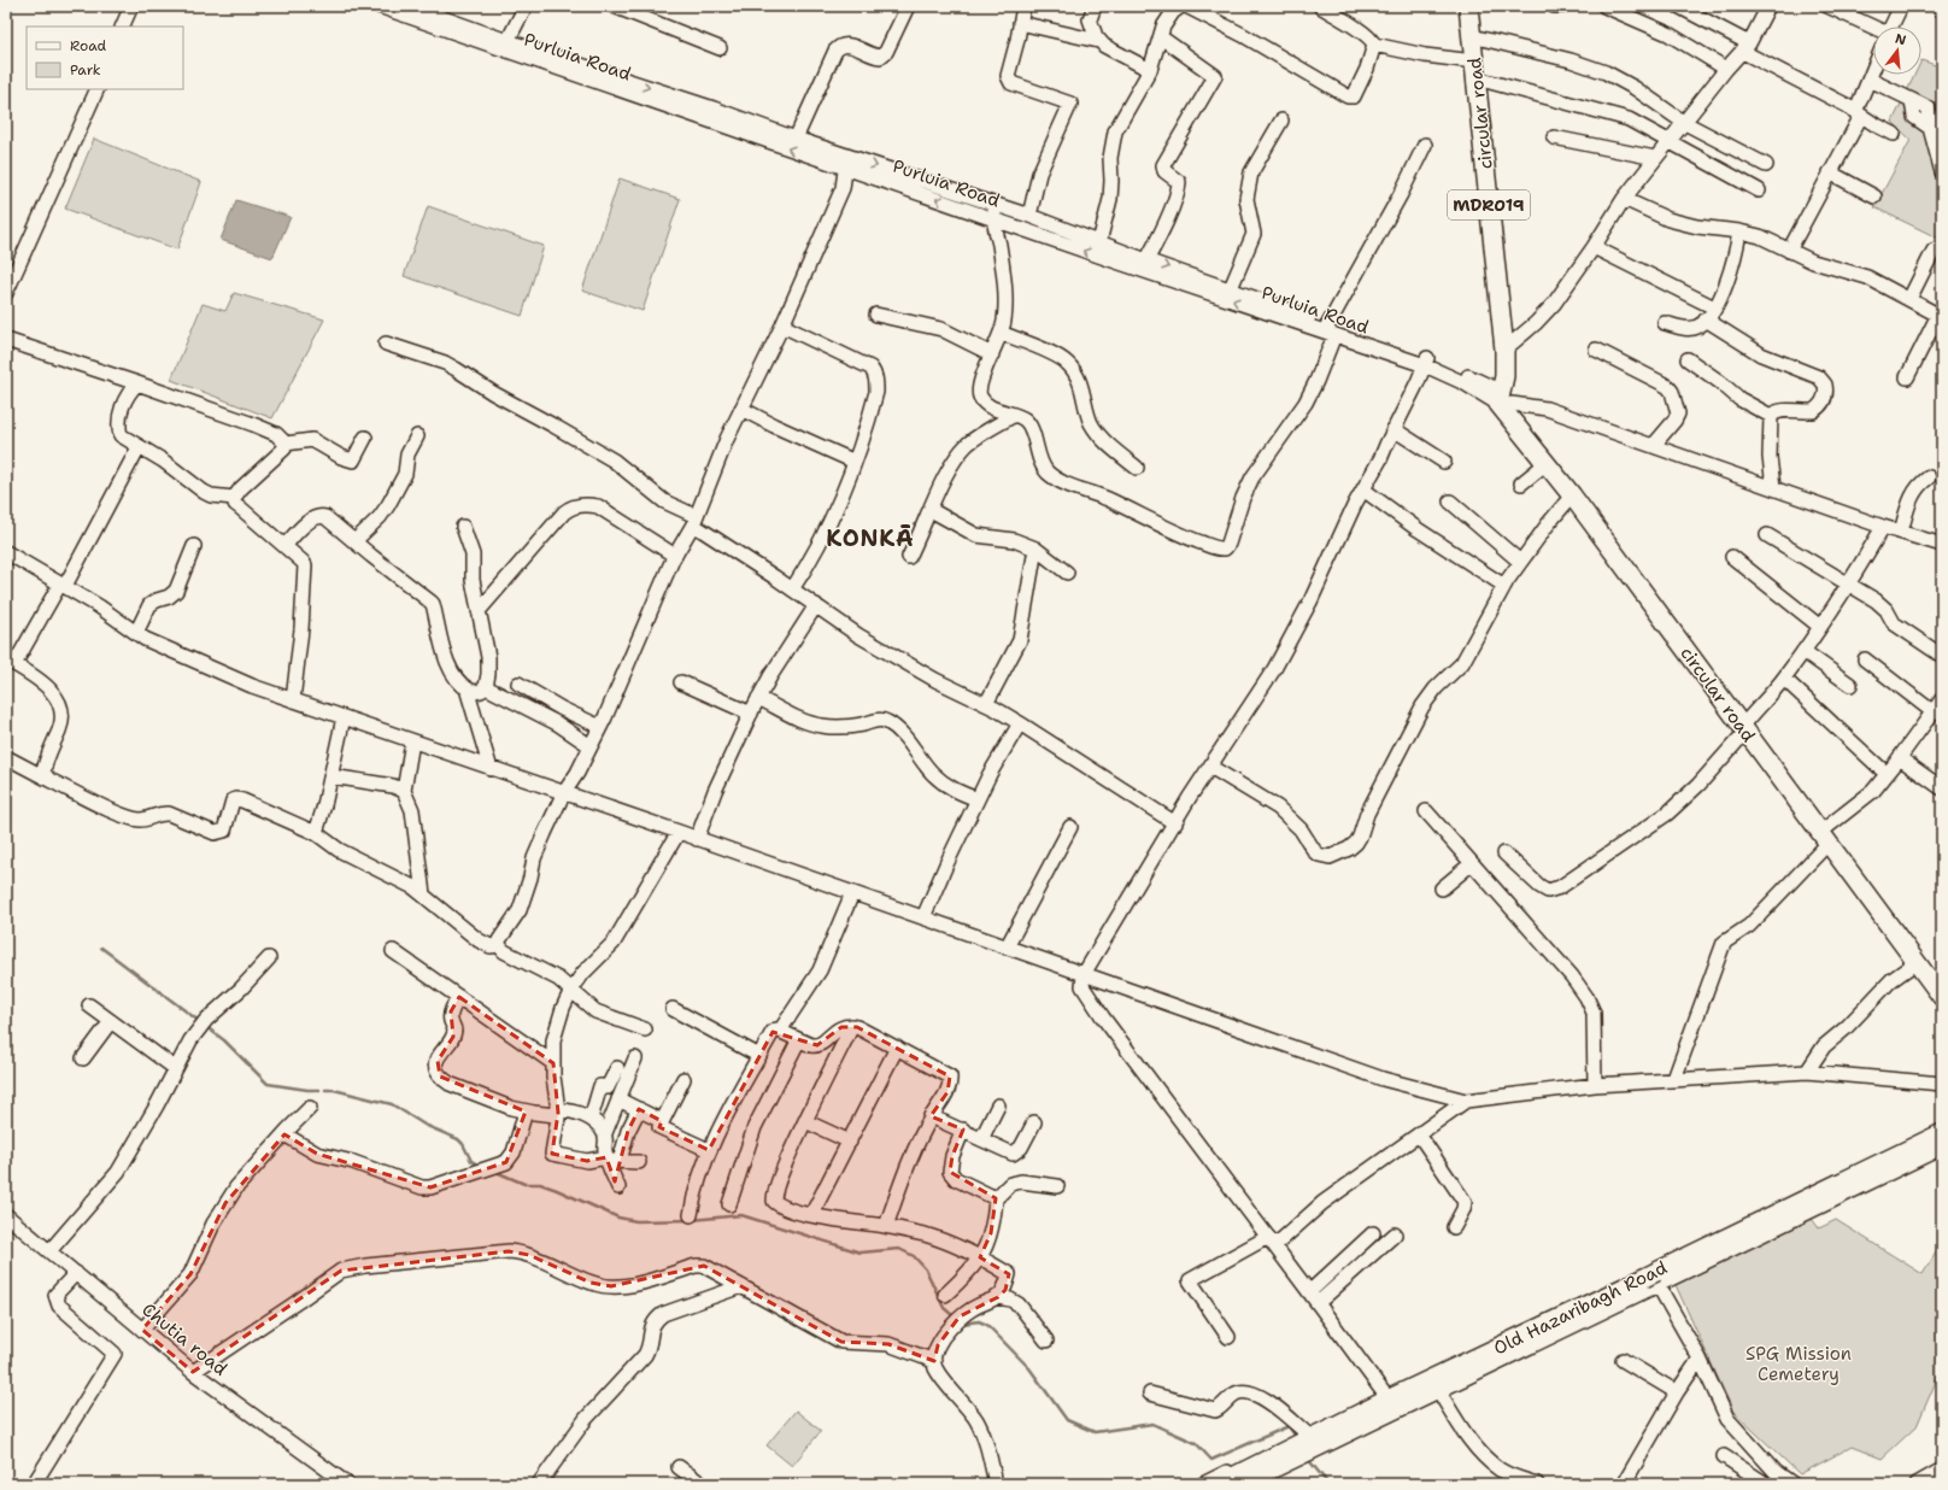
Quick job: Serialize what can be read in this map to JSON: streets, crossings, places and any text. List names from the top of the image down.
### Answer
{
  "streets": {
    "main road": ["circular road", "MDR019", "Old Hazaribagh Road"],
    "street": ["Purluia Road", "Chutia road"]
  },
  "crossings": [
    ["Purluia Road", "circular road"]
  ],
  "districts": ["KONKĀ"],
  "parks": ["SPG Mission Cemetery"],
  "legend": ["Road", "Park"],
  "north": "top"
}
